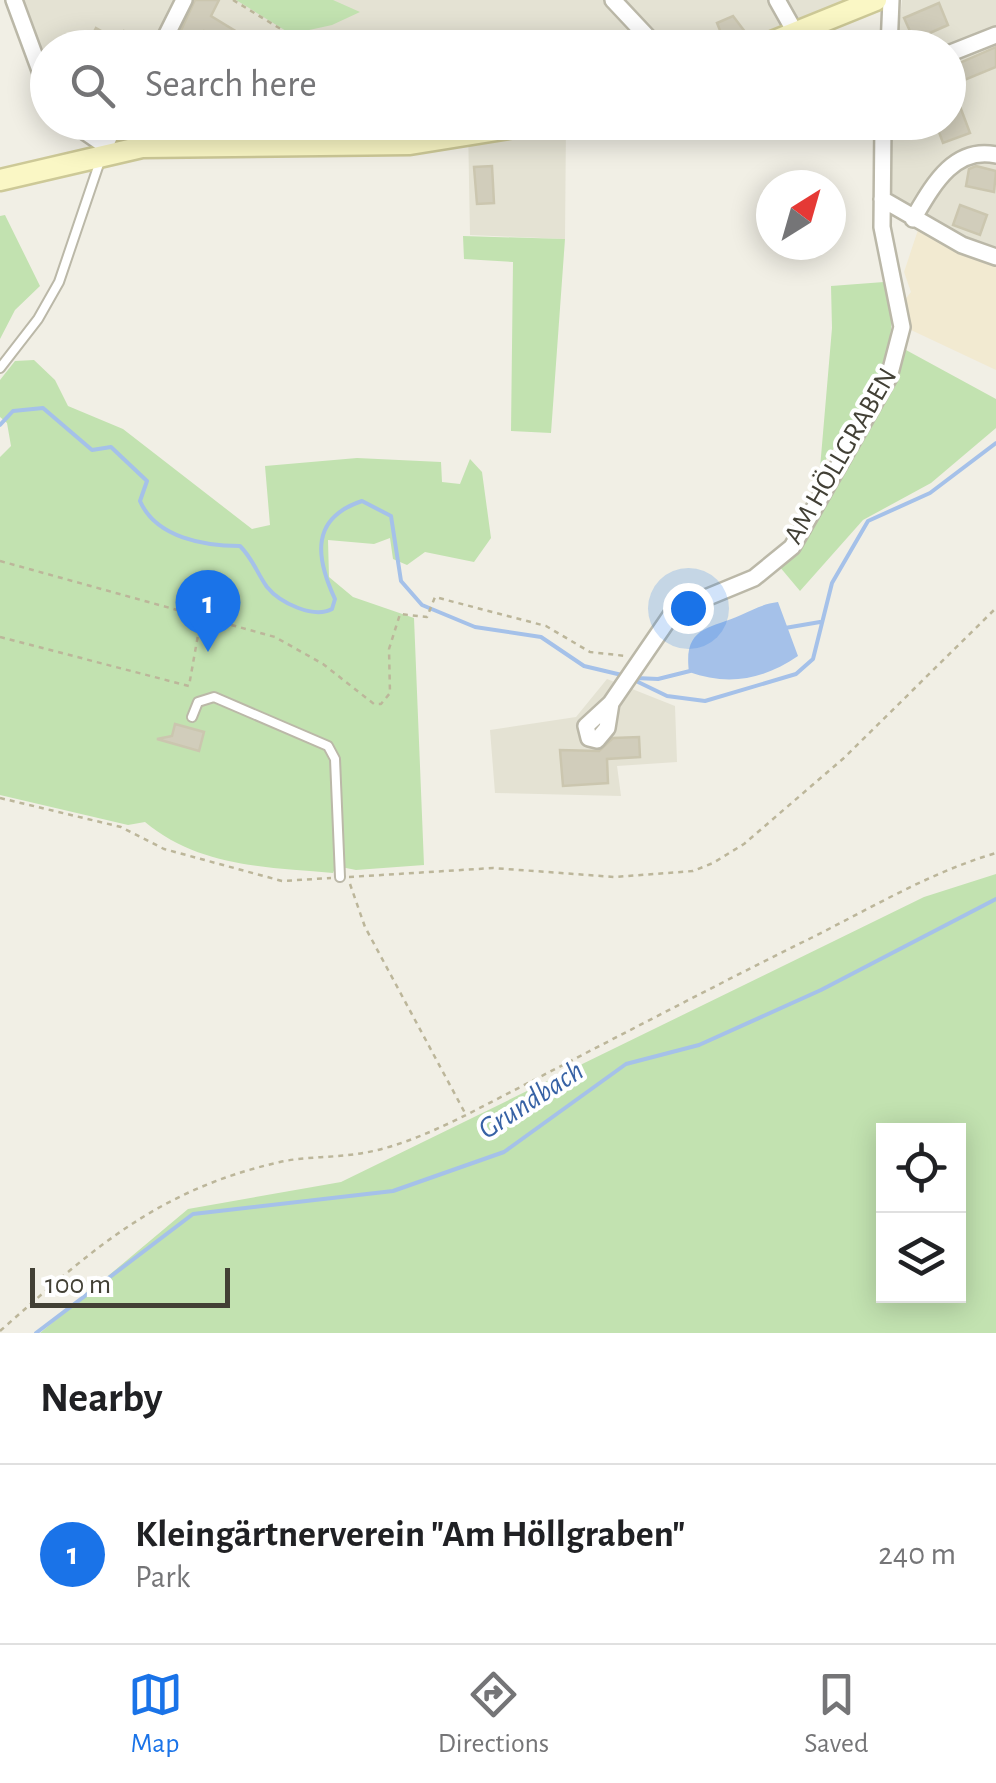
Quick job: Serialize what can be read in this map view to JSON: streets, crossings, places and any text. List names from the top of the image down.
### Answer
{
  "streets": {
    "street": ["AM HÖLLGRABEN"]
  },
  "water": ["Grundbach"],
  "scale_bar": "100 m",
  "north": "top right",
  "page": {
    "search": "Search here",
    "pins": "1",
    "scale": "100 m",
    "heading": "Nearby",
    "list": [
      {
        "mark": "1",
        "name": "Kleingärtnerverein \"Am Höllgraben\"",
        "note": "Park",
        "value": "240 m"
      }
    ],
    "nav": ["Map", "Directions", "Saved"]
  }
}
